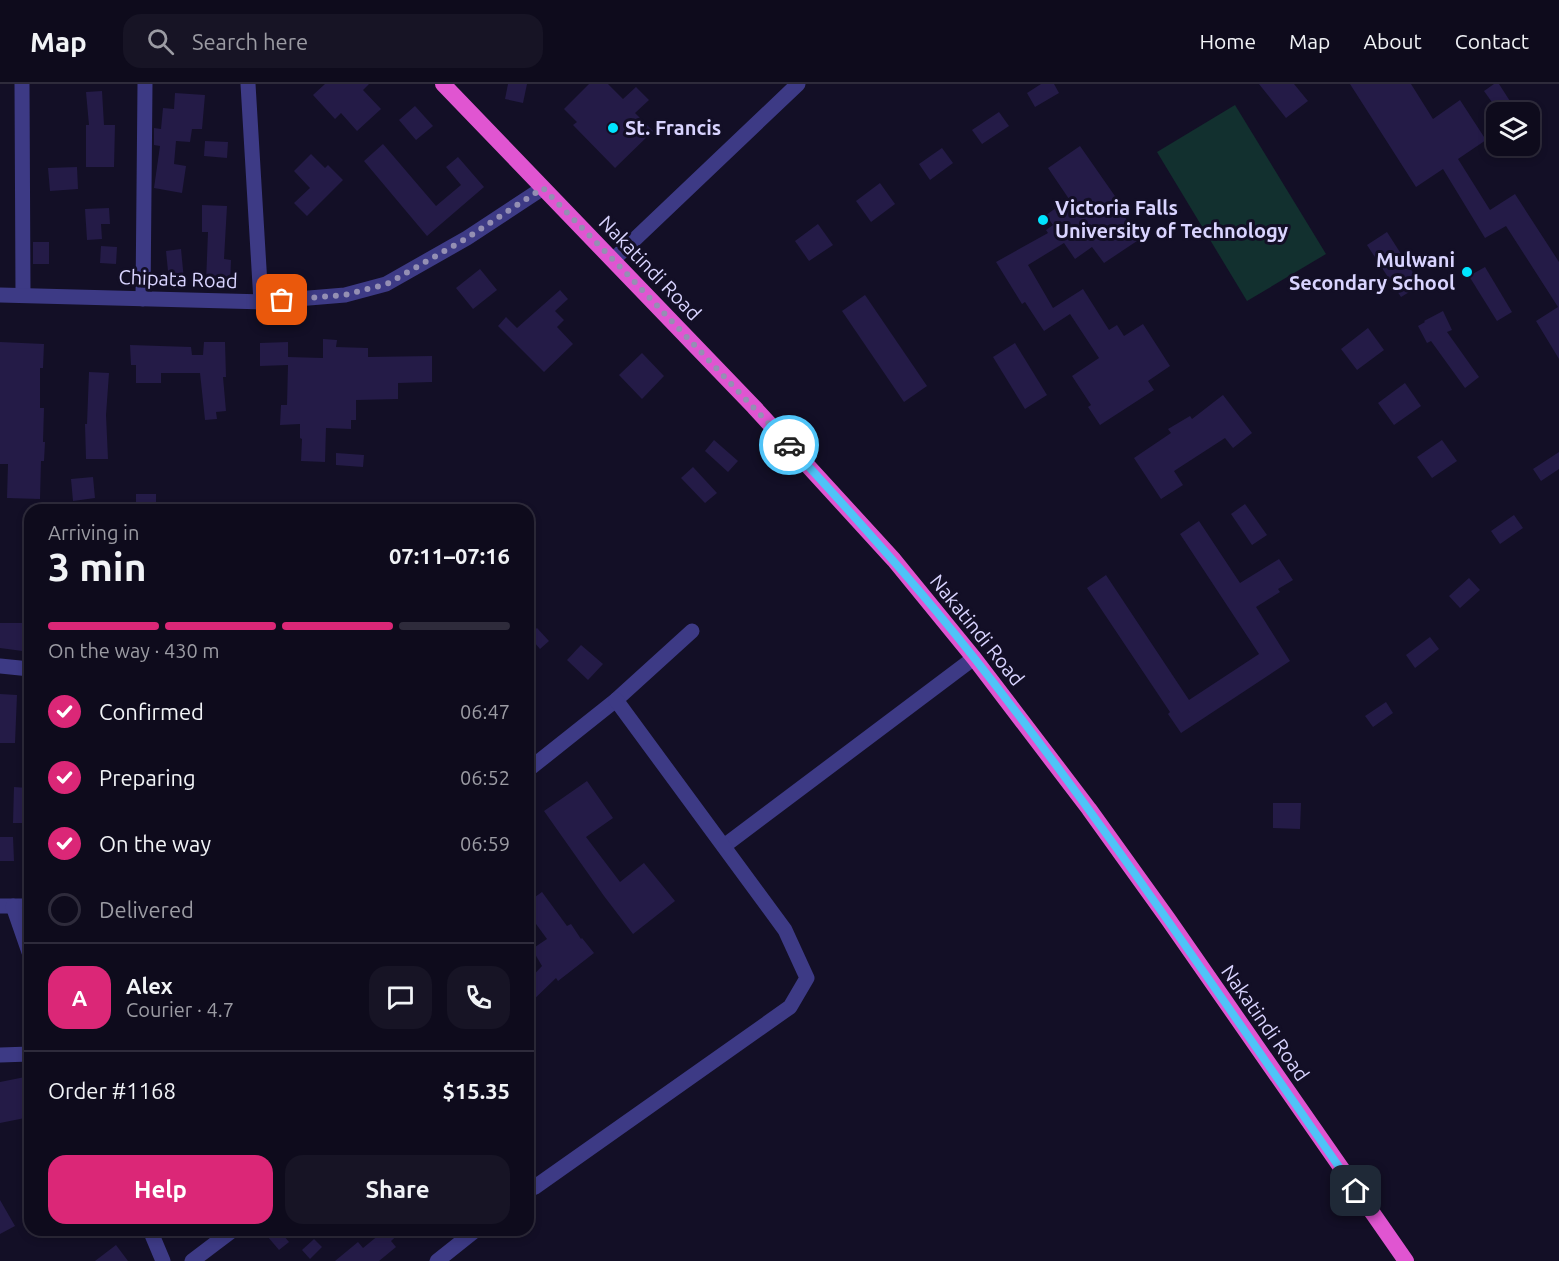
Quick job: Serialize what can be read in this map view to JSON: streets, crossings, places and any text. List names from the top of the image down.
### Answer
{
  "streets": {
    "highway": ["Nakatindi Road"],
    "street": ["Chipata Road"]
  },
  "crossings": [
    ["Nakatindi Road", "Chipata Road"]
  ],
  "places": ["St. Francis", "Victoria Falls University of Technology", "Mulwani Secondary School"],
  "page": {
    "header": "Map",
    "search": "Search here",
    "nav": [
      "Home",
      "Map",
      "About",
      "Contact"
    ],
    "heading": ["3 min", "Arriving in", "07:11–07:16"],
    "panel": [
      "Alex",
      "Courier · 4.7",
      "Order #1168",
      "$15.35"
    ],
    "bar": "On the way · 430 m",
    "list": [
      ["Confirmed", "06:47"],
      ["Preparing", "06:52"],
      ["On the way", "06:59"],
      "Delivered"
    ],
    "round": "A",
    "buttons": ["Help", "Share"]
  }
}
